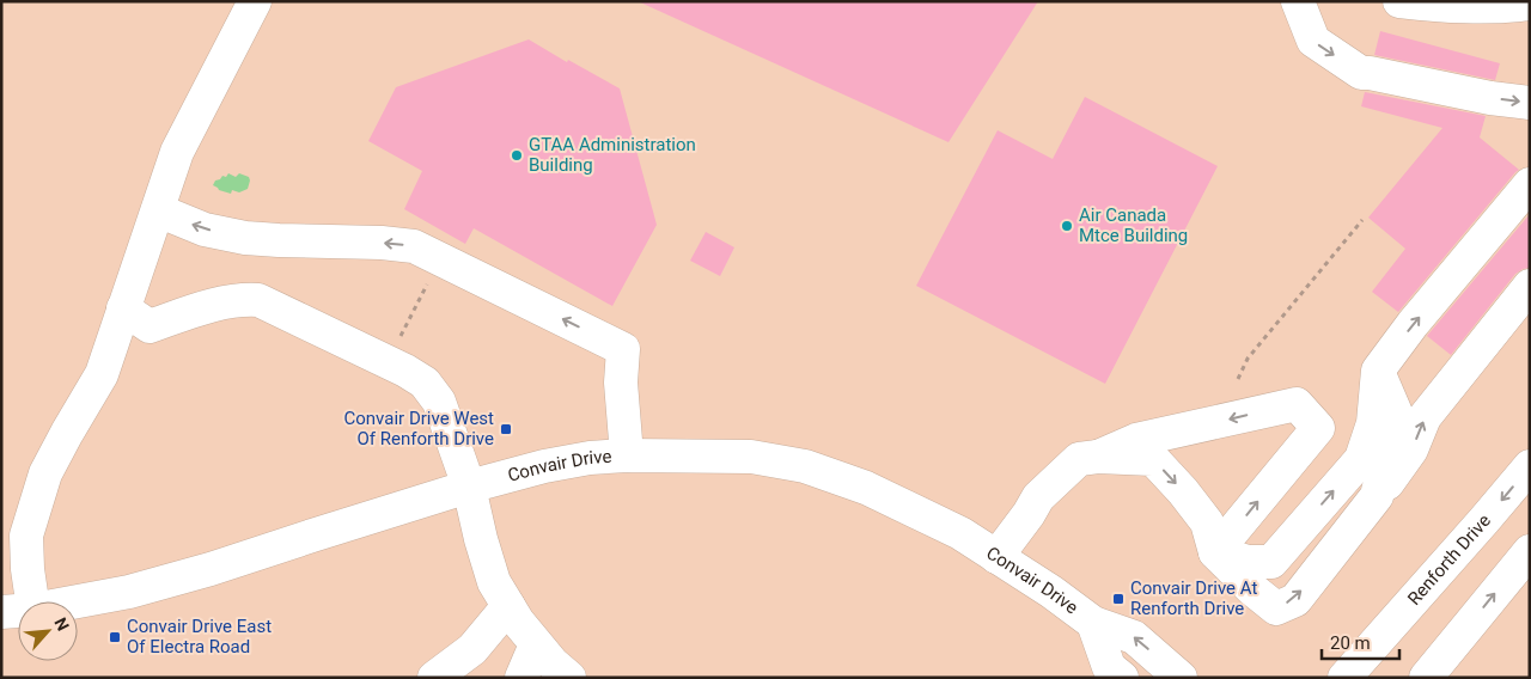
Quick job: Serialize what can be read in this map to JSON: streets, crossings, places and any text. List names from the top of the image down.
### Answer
{
  "streets": {
    "street": ["Convair Drive", "Renforth Drive"]
  },
  "places": {
    "other": ["GTAA Administration Building", "Air Canada Mtce Building"],
    "transit": ["Convair Drive West Of Renforth Drive", "Convair Drive At Renforth Drive", "Convair Drive East Of Electra Road"]
  },
  "scale_bar": "20 m",
  "north": "top right"
}
